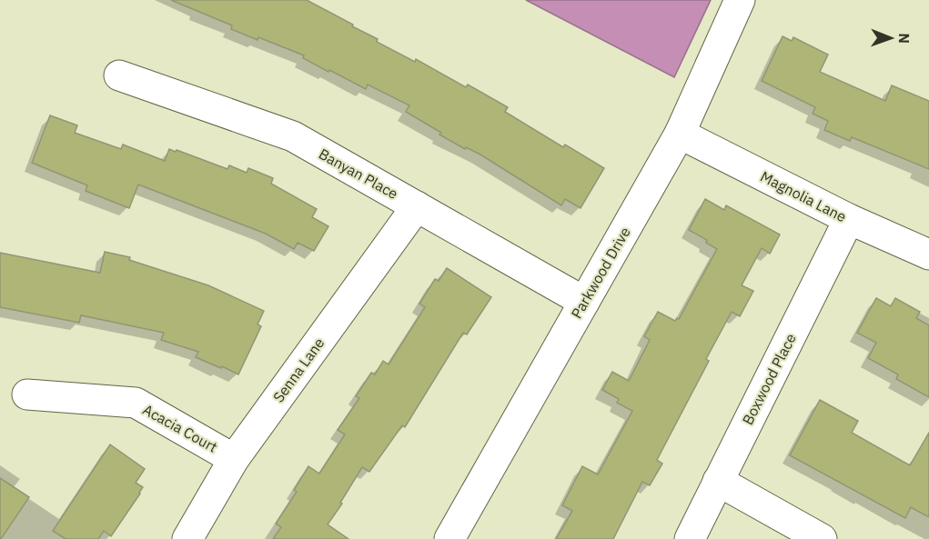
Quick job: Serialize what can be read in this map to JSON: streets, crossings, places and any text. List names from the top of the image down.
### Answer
{
  "streets": {
    "street": [
      "Banyan Place",
      "Magnolia Lane",
      "Parkwood Drive",
      "Senna Lane",
      "Boxwood Place",
      "Acacia Court"
    ]
  },
  "crossings": [
    ["Banyan Place", "Parkwood Drive"],
    ["Banyan Place", "Senna Lane"],
    ["Magnolia Lane", "Parkwood Drive"],
    ["Magnolia Lane", "Boxwood Place"],
    ["Senna Lane", "Acacia Court"]
  ],
  "north": "right"
}
